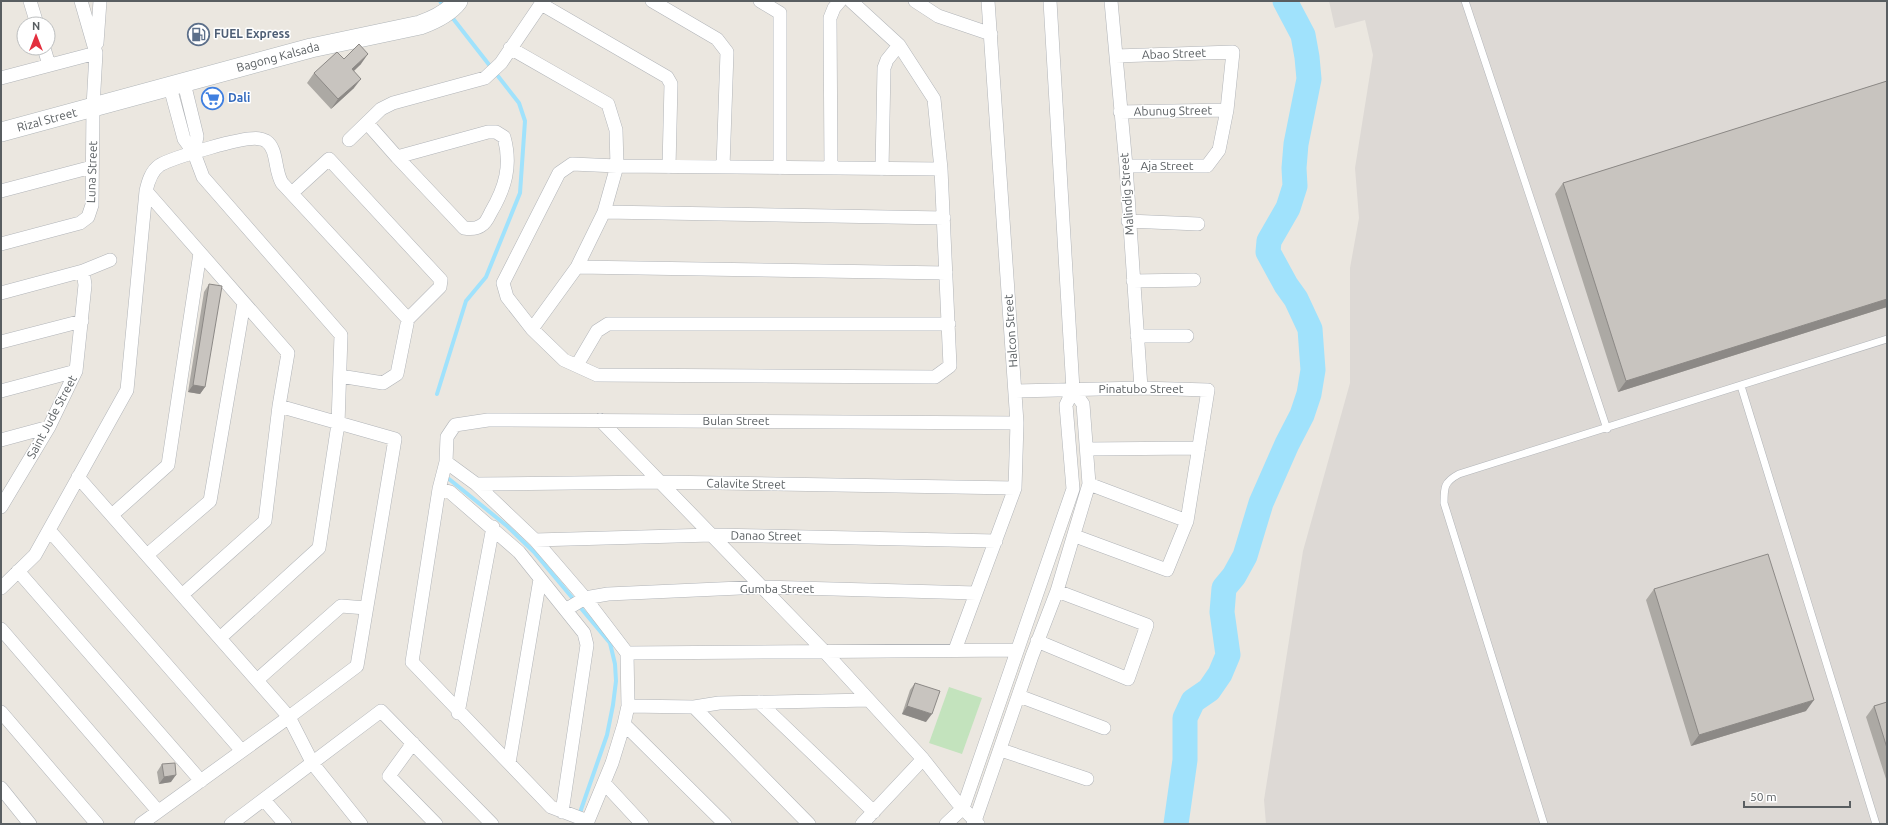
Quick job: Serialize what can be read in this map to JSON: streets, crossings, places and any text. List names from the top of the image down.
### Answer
{
  "streets": {
    "street": [
      "Abao Street",
      "Bagong Kalsada",
      "Abunug Street",
      "Rizal Street",
      "Aja Street",
      "Luna Street",
      "Malindig Street",
      "Halcon Street",
      "Pinatubo Street",
      "Saint Jude Street",
      "Bulan Street",
      "Calavite Street",
      "Danao Street",
      "Gumba Street"
    ]
  },
  "crossings": [
    ["Abao Street", "Abunug Street"],
    ["Abao Street", "Aja Street"],
    ["Abao Street", "Malindig Street"],
    ["Bagong Kalsada", "Rizal Street"],
    ["Bagong Kalsada", "Luna Street"],
    ["Abunug Street", "Aja Street"],
    ["Abunug Street", "Malindig Street"],
    ["Rizal Street", "Luna Street"],
    ["Aja Street", "Malindig Street"],
    ["Malindig Street", "Pinatubo Street"],
    ["Halcon Street", "Pinatubo Street"],
    ["Halcon Street", "Bulan Street"],
    ["Halcon Street", "Calavite Street"],
    ["Halcon Street", "Danao Street"],
    ["Halcon Street", "Gumba Street"]
  ],
  "places": {
    "fuel station": ["FUEL Express"],
    "supermarket": ["Dali"]
  },
  "scale_bar": "50 m",
  "north": "top"
}
